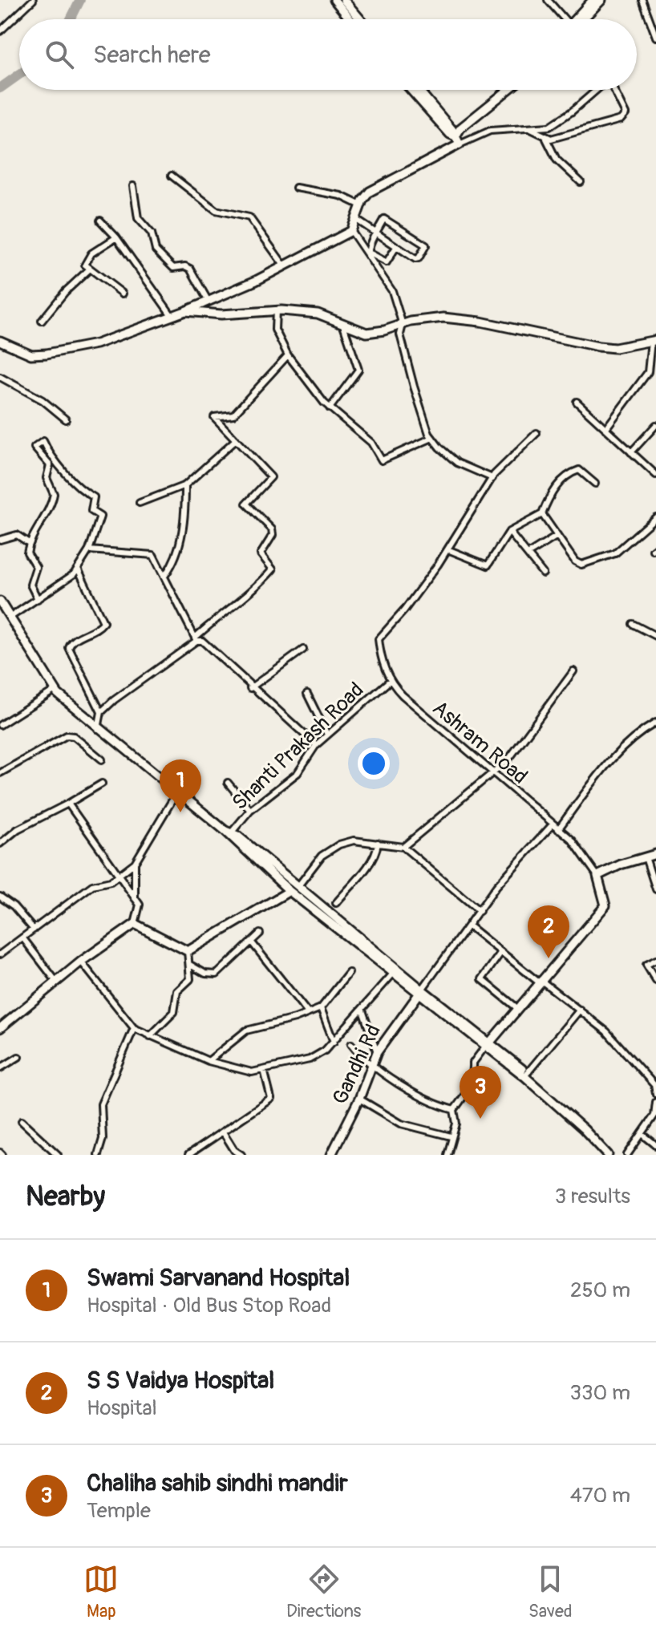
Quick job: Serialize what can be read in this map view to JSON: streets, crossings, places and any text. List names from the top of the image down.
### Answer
{
  "streets": {
    "street": ["Ashram Road", "Shanti Prakash Road", "Gandhi Rd"]
  },
  "crossings": [
    ["Ashram Road", "Shanti Prakash Road"]
  ],
  "page": {
    "search": "Search here",
    "pins": ["1", "2", "3"],
    "heading": ["Nearby", "3 results"],
    "list": [
      {
        "mark": "1",
        "name": "Swami Sarvanand Hospital",
        "note": "Hospital · Old Bus Stop Road",
        "value": "250 m"
      },
      {
        "mark": "2",
        "name": "S S Vaidya Hospital",
        "note": "Hospital",
        "value": "330 m"
      },
      {
        "mark": "3",
        "name": "Chaliha sahib sindhi mandir",
        "note": "Temple",
        "value": "470 m"
      }
    ],
    "nav": ["Map", "Directions", "Saved"]
  }
}
